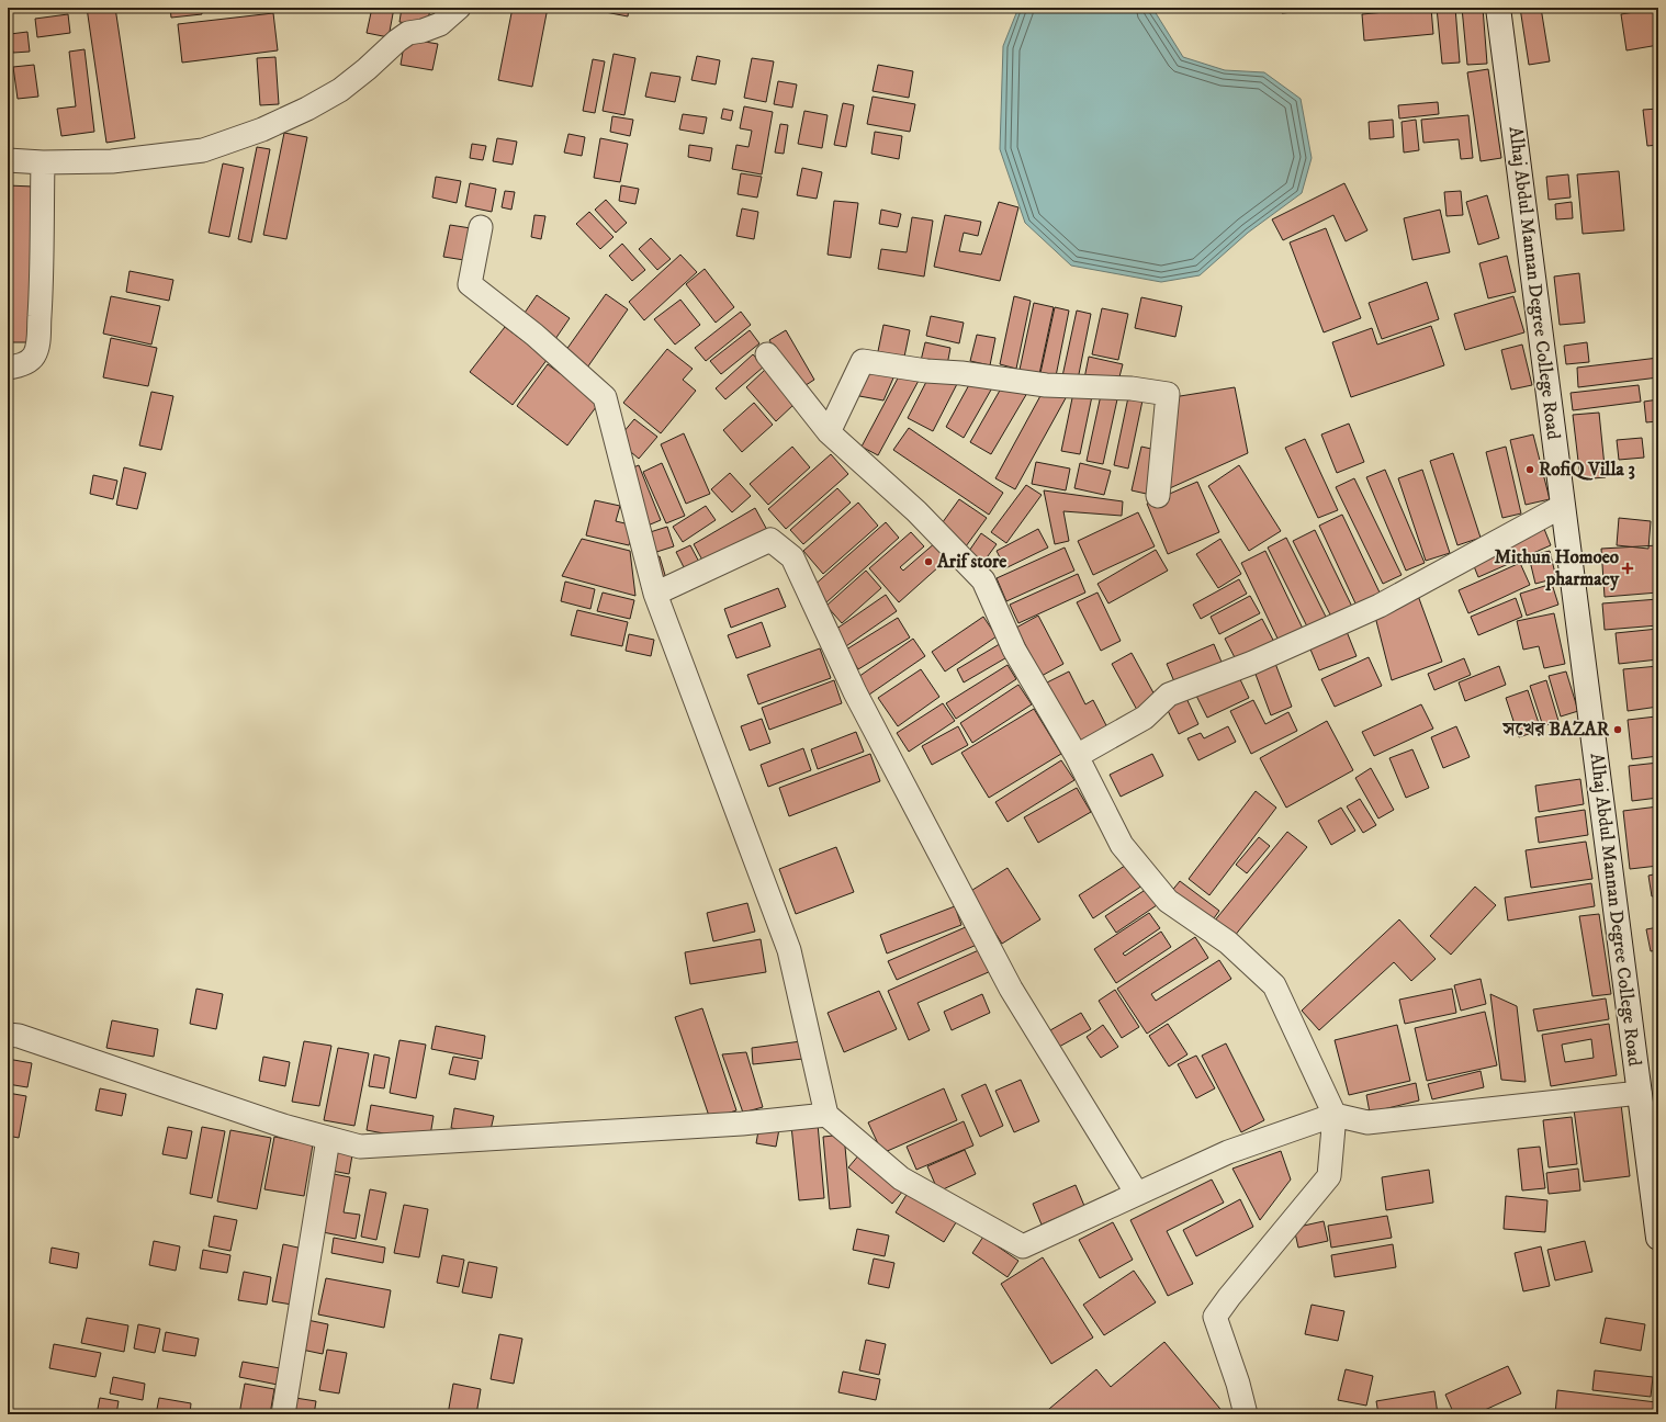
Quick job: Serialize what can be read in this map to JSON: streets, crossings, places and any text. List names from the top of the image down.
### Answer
{
  "streets": {
    "street": ["Alhaj Abdul Mannan Degree College Road"]
  },
  "places": {
    "other": ["RofiQ Villa 3", "Arif store", "সখের BAZAR"],
    "health": ["Mithun Homoeo pharmacy"]
  }
}
